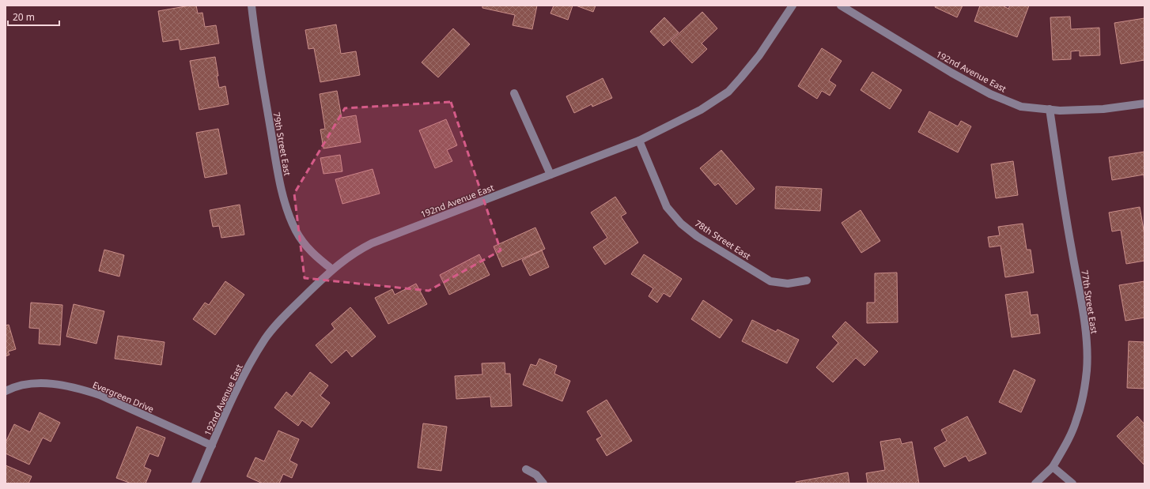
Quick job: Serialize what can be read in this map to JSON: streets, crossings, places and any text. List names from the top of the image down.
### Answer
{
  "streets": {
    "street": [
      "192nd Avenue East",
      "79th Street East",
      "78th Street East",
      "77th Street East",
      "Evergreen Drive"
    ]
  },
  "crossings": [
    ["192nd Avenue East", "79th Street East"],
    ["192nd Avenue East", "78th Street East"],
    ["192nd Avenue East", "77th Street East"],
    ["192nd Avenue East", "Evergreen Drive"]
  ],
  "scale_bar": "20 m"
}
